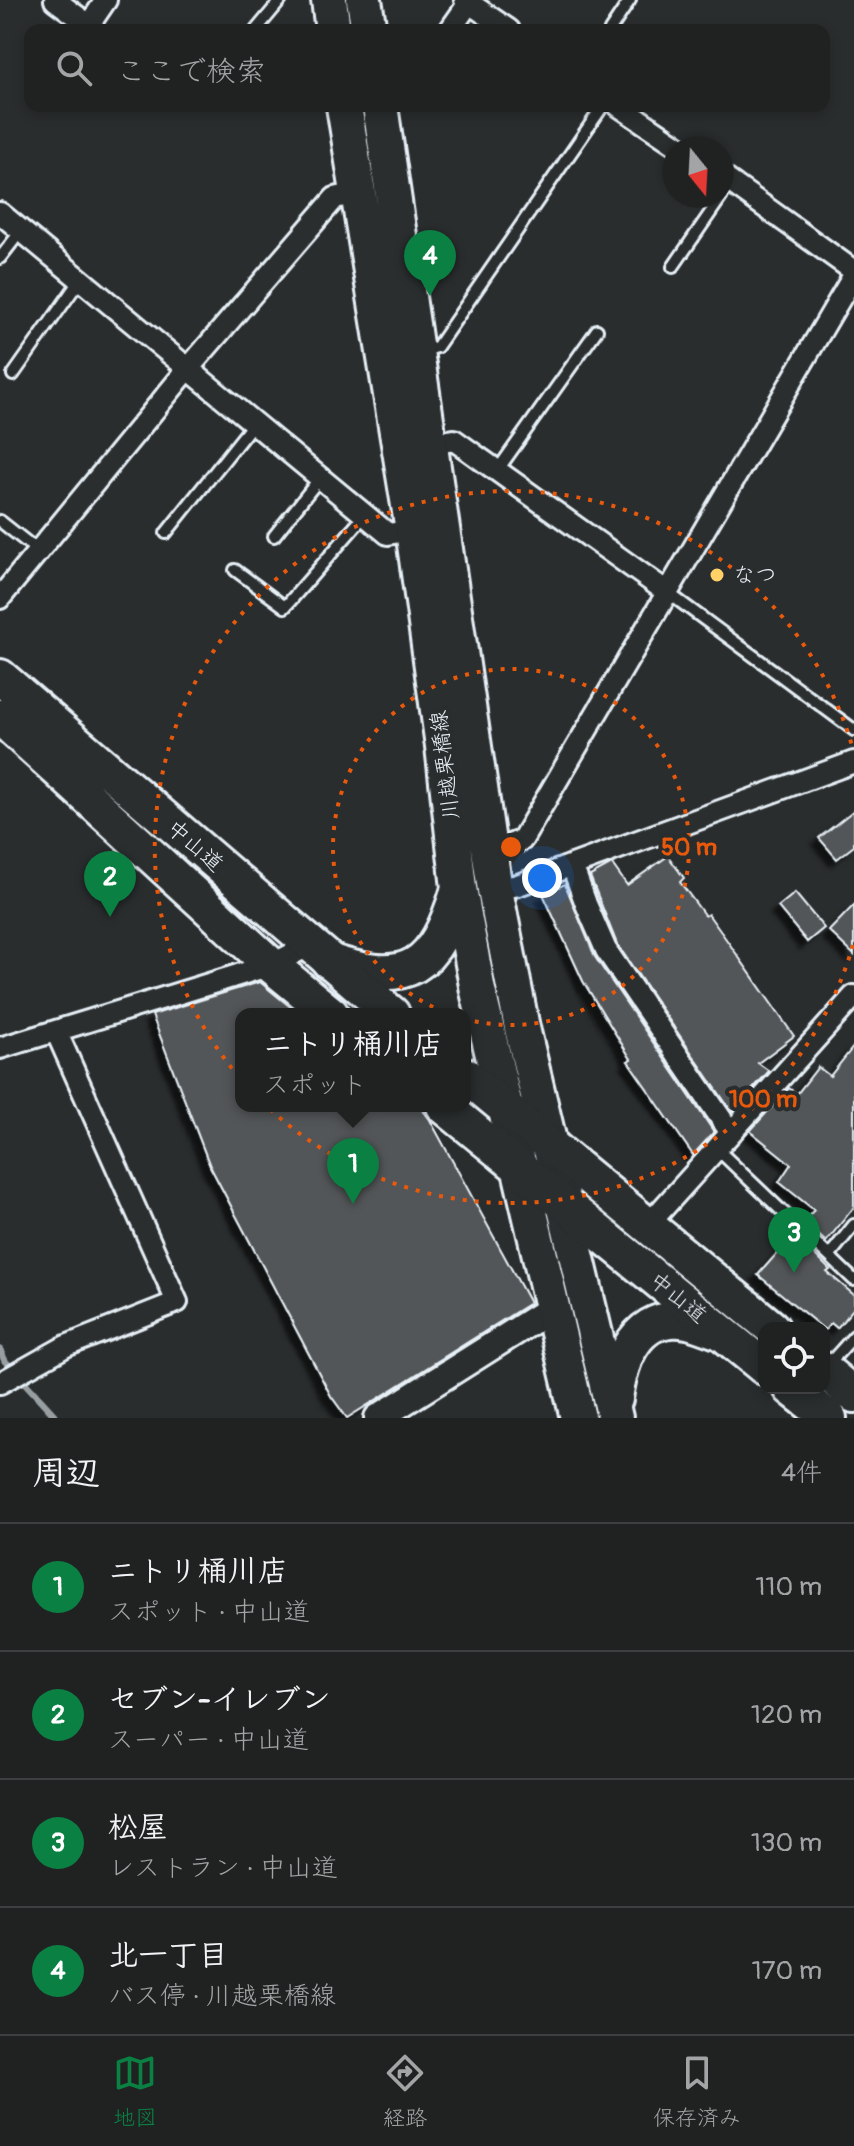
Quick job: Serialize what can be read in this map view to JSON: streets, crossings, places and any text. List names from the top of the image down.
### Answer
{
  "streets": {
    "main road": ["川越栗橋線", "中山道"]
  },
  "crossings": [
    ["川越栗橋線", "中山道"]
  ],
  "places": ["なつ"],
  "north": "bottom",
  "page": {
    "search": "ここで検索",
    "pins": [
      "4",
      "2",
      "1",
      "3"
    ],
    "popup": ["ニトリ桶川店", "スポット"],
    "heading": ["周辺", "4件"],
    "list": [
      {
        "mark": "1",
        "name": "ニトリ桶川店",
        "note": "スポット · 中山道",
        "value": "110 m"
      },
      {
        "mark": "2",
        "name": "セブン-イレブン",
        "note": "スーパー · 中山道",
        "value": "120 m"
      },
      {
        "mark": "3",
        "name": "松屋",
        "note": "レストラン · 中山道",
        "value": "130 m"
      },
      {
        "mark": "4",
        "name": "北一丁目",
        "note": "バス停 · 川越栗橋線",
        "value": "170 m"
      }
    ],
    "nav": ["地図", "経路", "保存済み"]
  },
  "rings": ["50 m", "100 m"]
}
